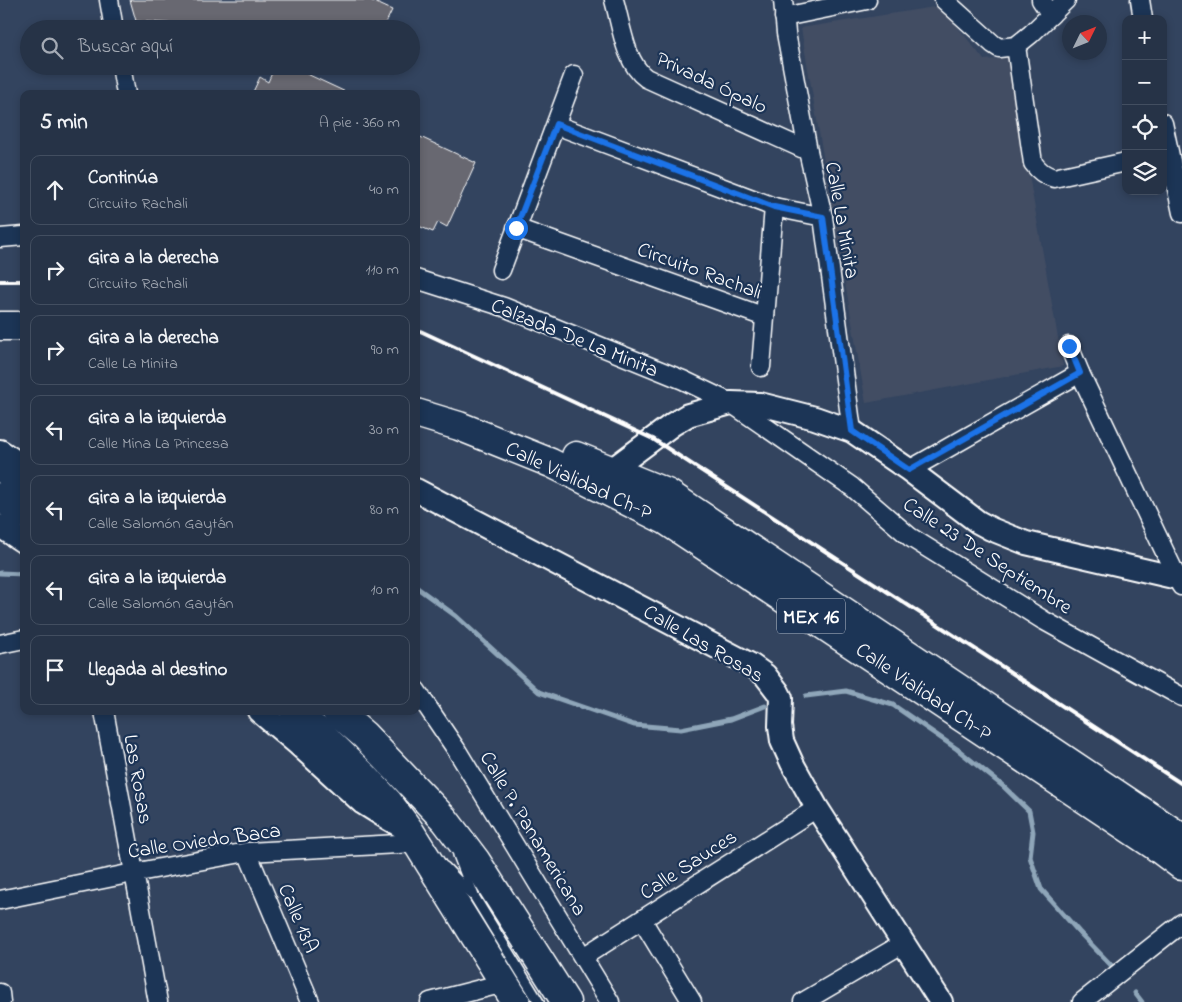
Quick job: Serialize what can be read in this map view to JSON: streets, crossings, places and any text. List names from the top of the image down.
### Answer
{
  "streets": {
    "main road": ["Calle Vialidad Ch-P", "MEX 16"],
    "street": [
      "Privada Ópalo",
      "Calle La Minita",
      "Circuito Rachali",
      "Calzada De La Minita",
      "Calle 23 De Septiembre",
      "Calle Las Rosas",
      "Las Rosas",
      "Calle P. Panamericana",
      "Calle Oviedo Baca",
      "Calle Sauces",
      "Calle 13A"
    ]
  },
  "crossings": [
    ["Privada Ópalo", "Calle La Minita"],
    ["Calle La Minita", "Calzada De La Minita"],
    ["Calzada De La Minita", "Calle Vialidad Ch-P"],
    ["Calzada De La Minita", "Calle 23 De Septiembre"],
    ["Calle Las Rosas", "Calle Sauces"],
    ["Las Rosas", "Calle Oviedo Baca"],
    ["Calle P. Panamericana", "Calle Sauces"],
    ["Calle Oviedo Baca", "Calle 13A"]
  ],
  "north": "top right",
  "page": {
    "map_buttons": ["+", "−"],
    "search": "Buscar aquí",
    "heading": ["5 min", "A pie · 360 m"],
    "list": [
      ["Continúa", "Circuito Rachali", "40 m"],
      ["Gira a la derecha", "Circuito Rachali", "110 m"],
      ["Gira a la derecha", "Calle La Minita", "90 m"],
      ["Gira a la izquierda", "Calle Mina La Princesa", "30 m"],
      ["Gira a la izquierda", "Calle Salomón Gaytán", "80 m"],
      ["Gira a la izquierda", "Calle Salomón Gaytán", "10 m"],
      "Llegada al destino"
    ]
  }
}
